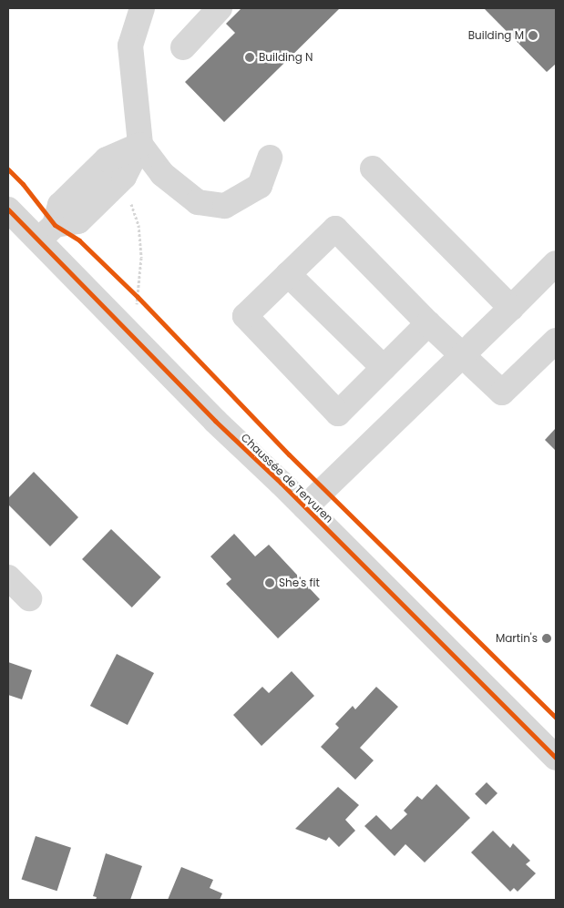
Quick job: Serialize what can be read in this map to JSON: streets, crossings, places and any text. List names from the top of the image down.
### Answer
{
  "streets": {
    "street": ["Chaussée de Tervuren"]
  },
  "places": [
    "Building M",
    "Building N",
    "She's fit",
    "Martin's"
  ]
}
